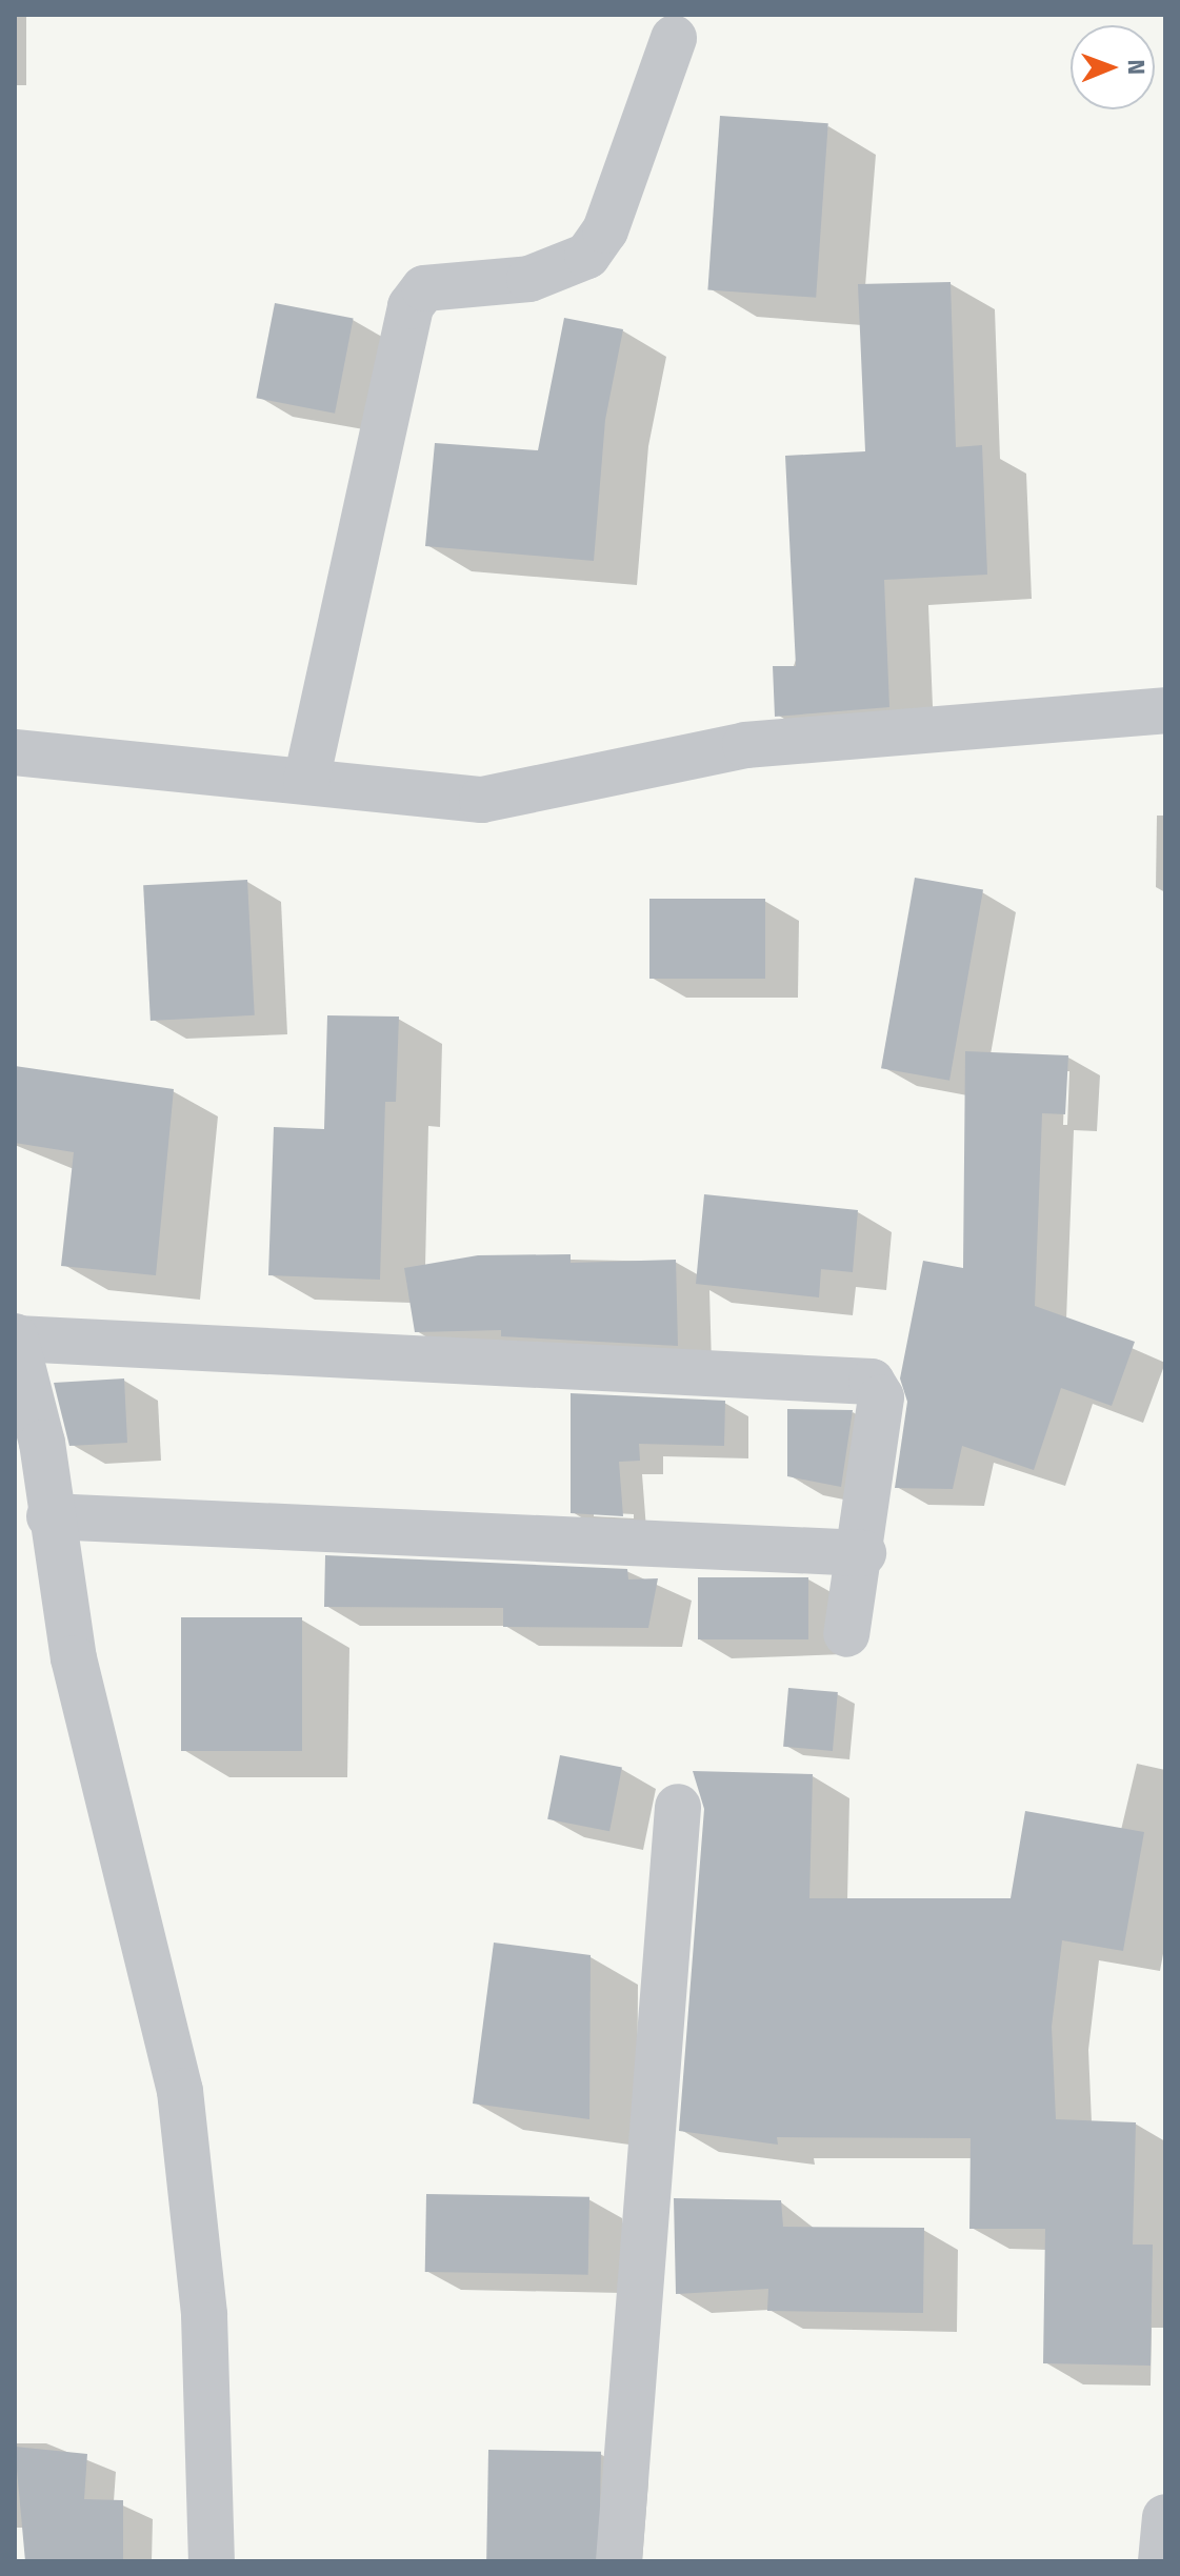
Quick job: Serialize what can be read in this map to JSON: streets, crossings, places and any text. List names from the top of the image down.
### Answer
{
  "north": "right"
}
